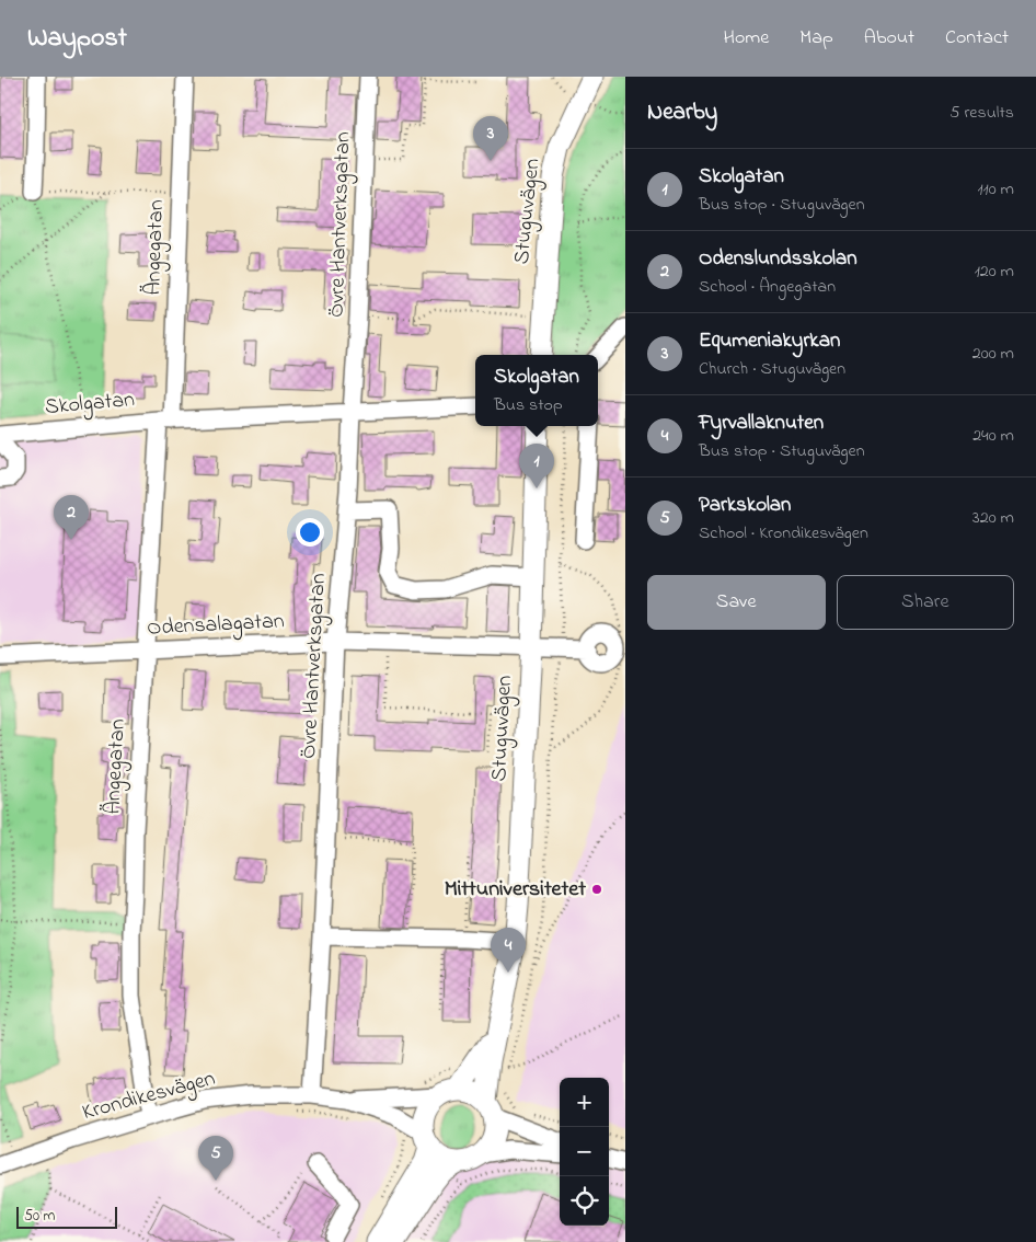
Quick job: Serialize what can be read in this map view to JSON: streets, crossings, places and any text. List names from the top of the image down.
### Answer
{
  "streets": {
    "main road": ["Stuguvägen"],
    "street": [
      "Övre Hantverksgatan",
      "Ängegatan",
      "Skolgatan",
      "Odensalagatan",
      "Krondikesvägen"
    ]
  },
  "crossings": [
    ["Stuguvägen", "Odensalagatan"],
    ["Stuguvägen", "Krondikesvägen"],
    ["Övre Hantverksgatan", "Skolgatan"],
    ["Övre Hantverksgatan", "Odensalagatan"],
    ["Övre Hantverksgatan", "Krondikesvägen"],
    ["Ängegatan", "Skolgatan"],
    ["Ängegatan", "Odensalagatan"],
    ["Ängegatan", "Krondikesvägen"]
  ],
  "places": ["Mittuniversitetet"],
  "scale_bar": "50 m",
  "page": {
    "header": "Waypost",
    "nav": [
      "Home",
      "Map",
      "About",
      "Contact"
    ],
    "heading": ["Nearby", "5 results"],
    "pins": [
      "3",
      "1",
      "2",
      "4",
      "5"
    ],
    "list": [
      {
        "mark": "1",
        "name": "Skolgatan",
        "note": "Bus stop · Stuguvägen",
        "value": "110 m"
      },
      {
        "mark": "2",
        "name": "Odenslundsskolan",
        "note": "School · Ängegatan",
        "value": "120 m"
      },
      {
        "mark": "3",
        "name": "Equmeniakyrkan",
        "note": "Church · Stuguvägen",
        "value": "200 m"
      },
      {
        "mark": "4",
        "name": "Fyrvallaknuten",
        "note": "Bus stop · Stuguvägen",
        "value": "240 m"
      },
      {
        "mark": "5",
        "name": "Parkskolan",
        "note": "School · Krondikesvägen",
        "value": "320 m"
      }
    ],
    "popup": ["Skolgatan", "Bus stop"],
    "buttons": ["Save", "Share"],
    "map_buttons": ["+", "−"],
    "scale": "50 m"
  }
}
